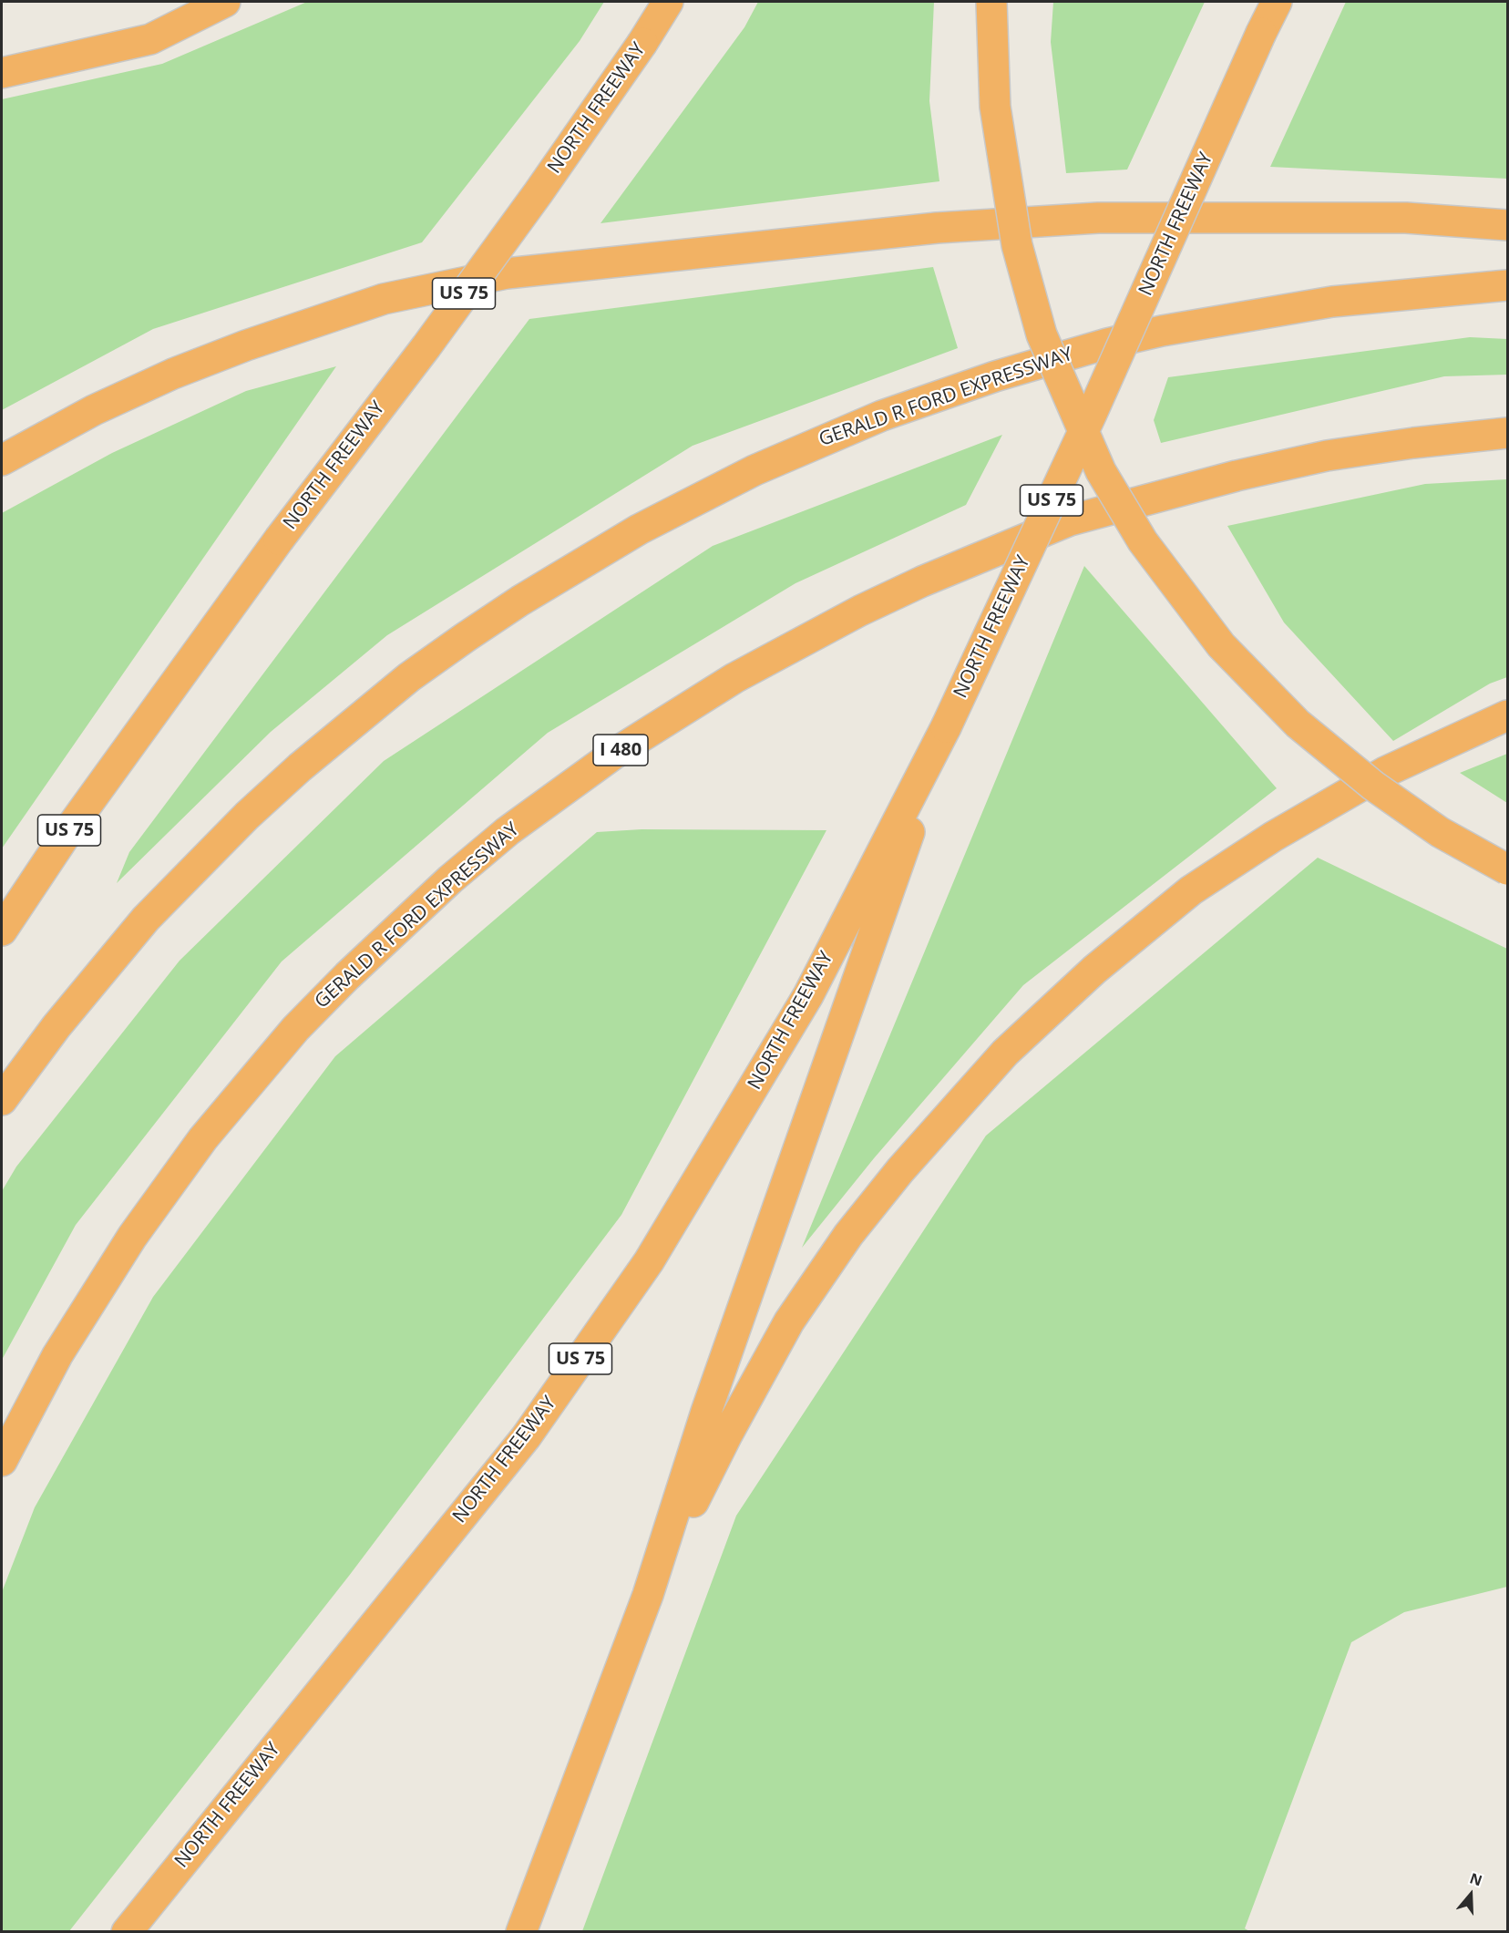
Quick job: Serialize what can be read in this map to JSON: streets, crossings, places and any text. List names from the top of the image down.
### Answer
{
  "streets": {
    "highway": [
      "NORTH FREEWAY",
      "US 75",
      "GERALD R FORD EXPRESSWAY",
      "I 480"
    ]
  },
  "north": "top"
}
